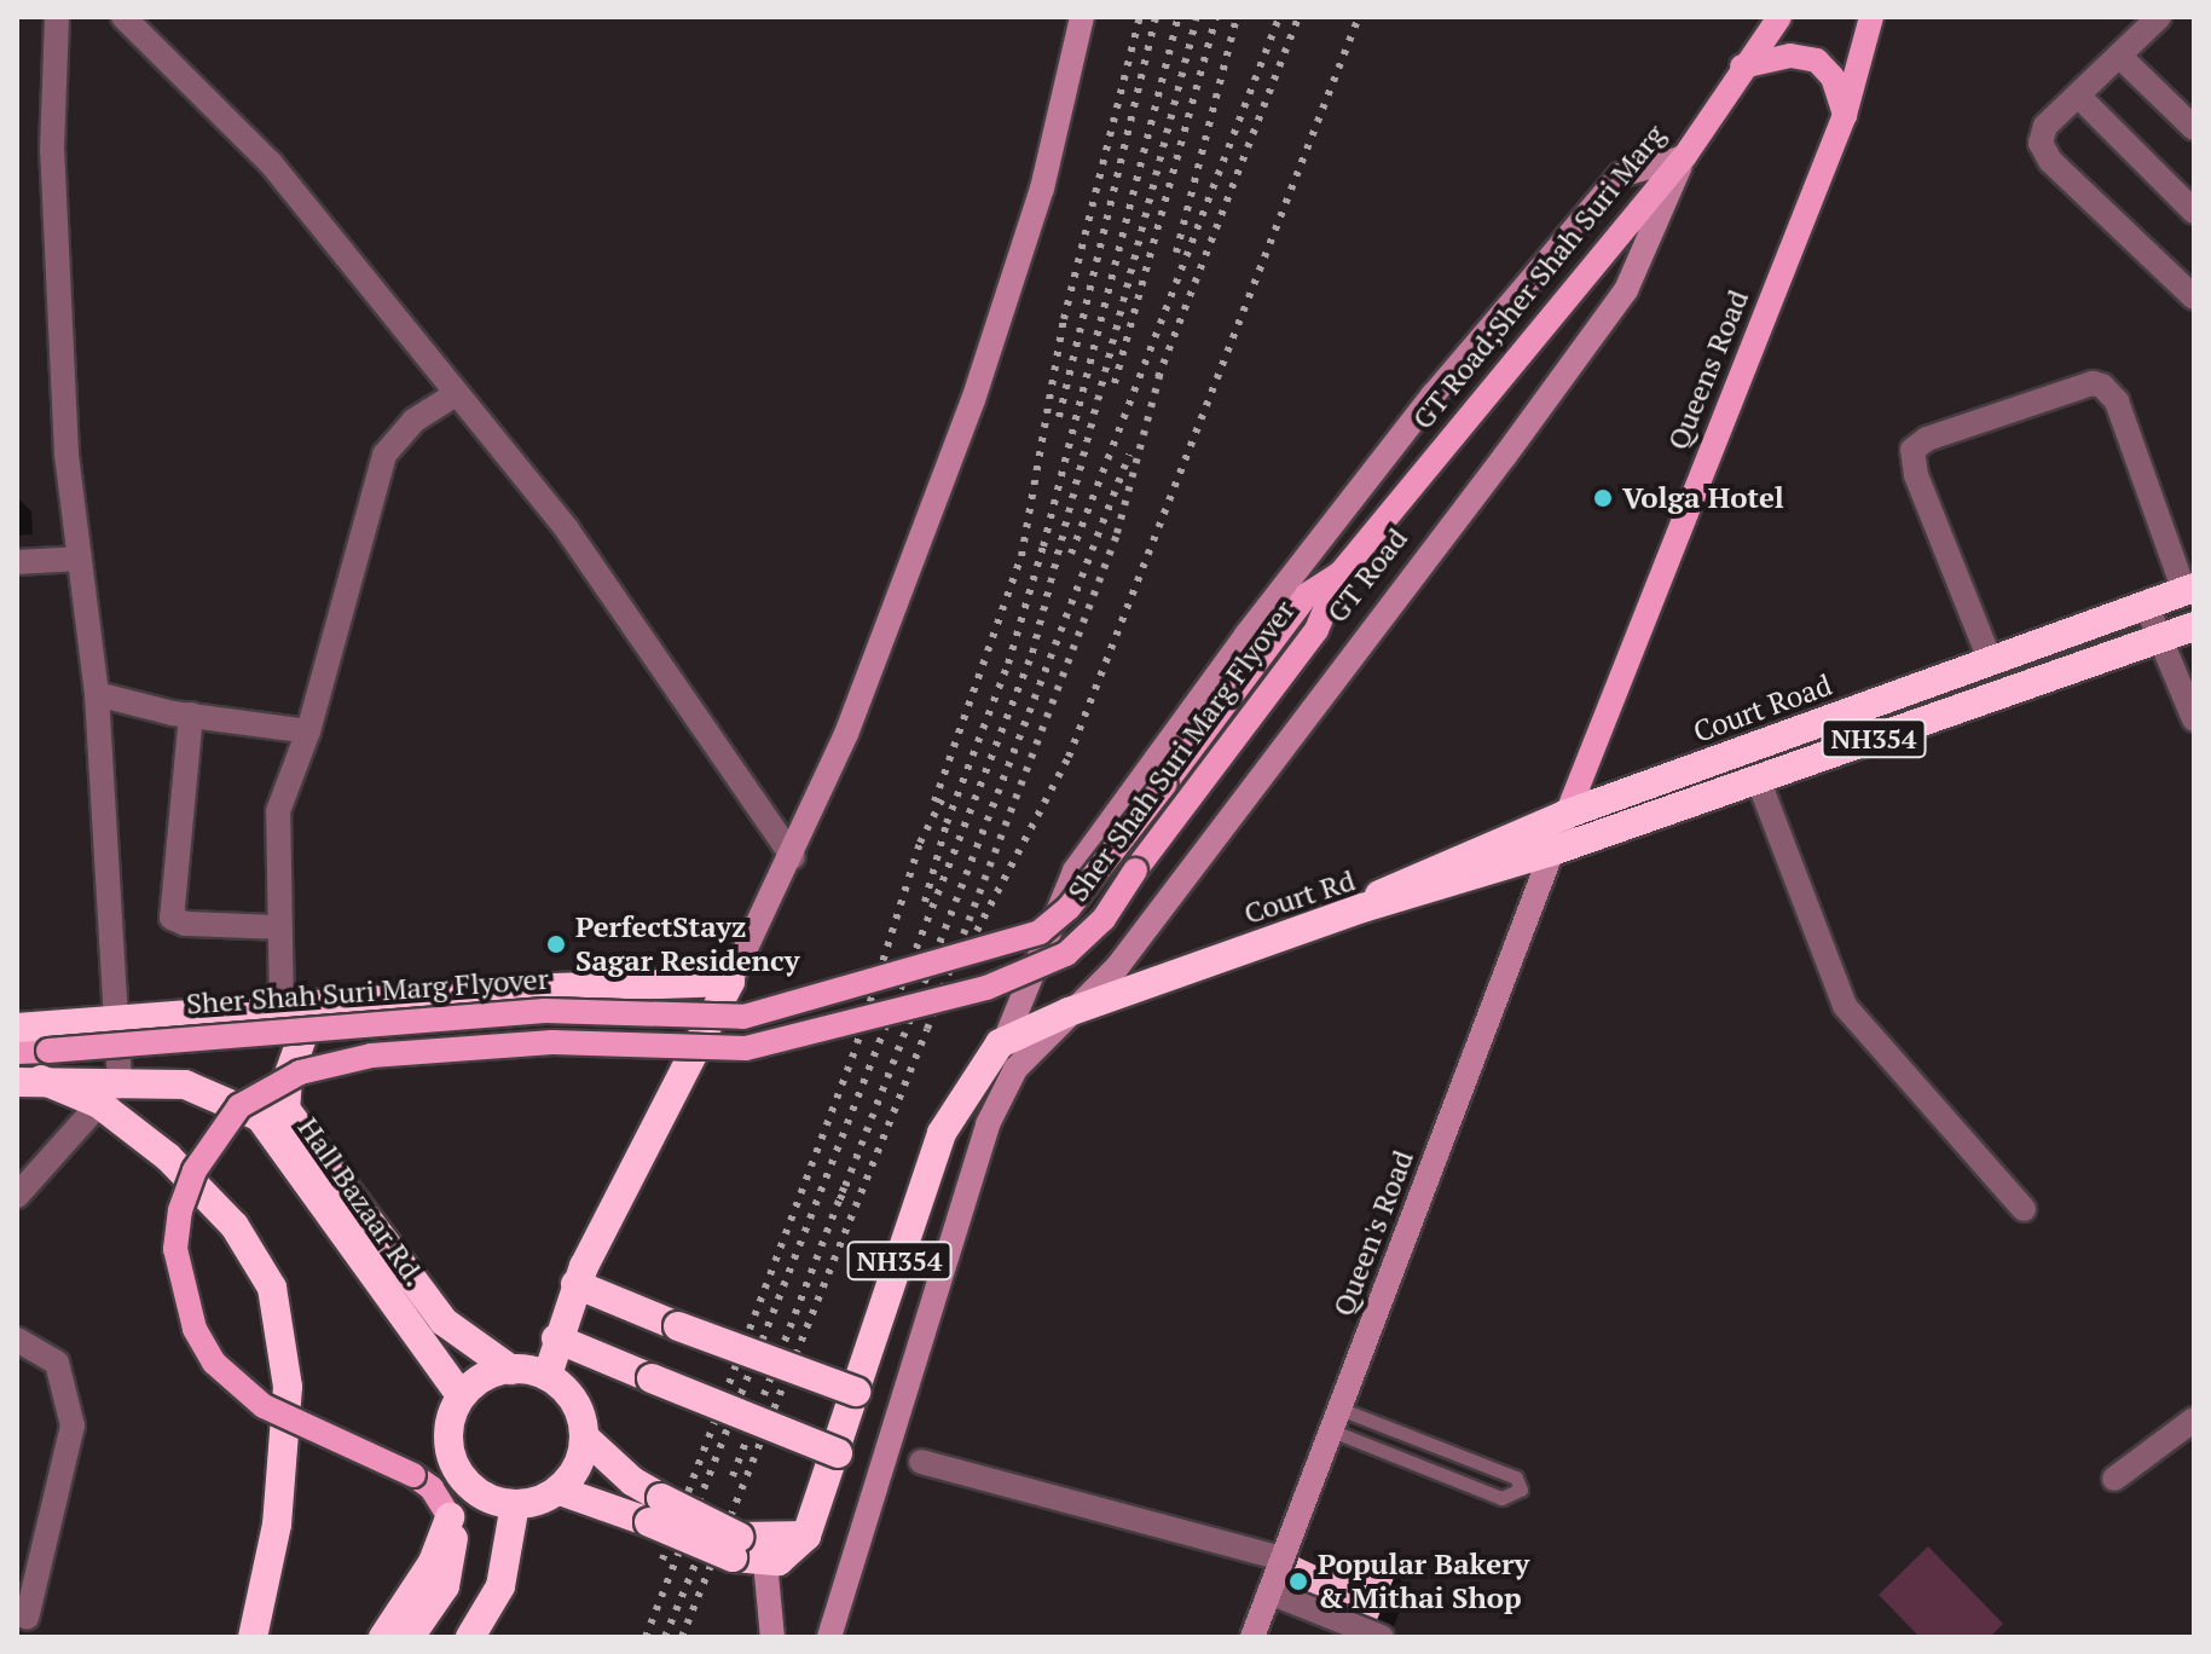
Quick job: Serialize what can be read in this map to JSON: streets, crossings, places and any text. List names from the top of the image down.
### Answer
{
  "streets": {
    "highway": [
      "Court Road",
      "NH354",
      "Court Rd",
      "Hall Bazaar Rd."
    ],
    "main road": [
      "GT Road;Sher Shah Suri Marg",
      "Queens Road",
      "GT Road",
      "Sher Shah Suri Marg Flyover",
      "Queen's Road"
    ]
  },
  "crossings": [
    ["GT Road;Sher Shah Suri Marg", "GT Road"],
    ["GT Road;Sher Shah Suri Marg", "Sher Shah Suri Marg Flyover"],
    ["Queens Road", "Court Road"],
    ["Queens Road", "NH354"],
    ["Queens Road", "Court Rd"],
    ["Queens Road", "Queen's Road"],
    ["GT Road", "NH354"],
    ["GT Road", "Court Rd"],
    ["Court Road", "Court Rd"],
    ["NH354", "Court Rd"],
    ["NH354", "Queen's Road"],
    ["Court Rd", "Queen's Road"]
  ],
  "places": ["Volga Hotel", "PerfectStayz Sagar Residency", "Popular Bakery & Mithai Shop"]
}
